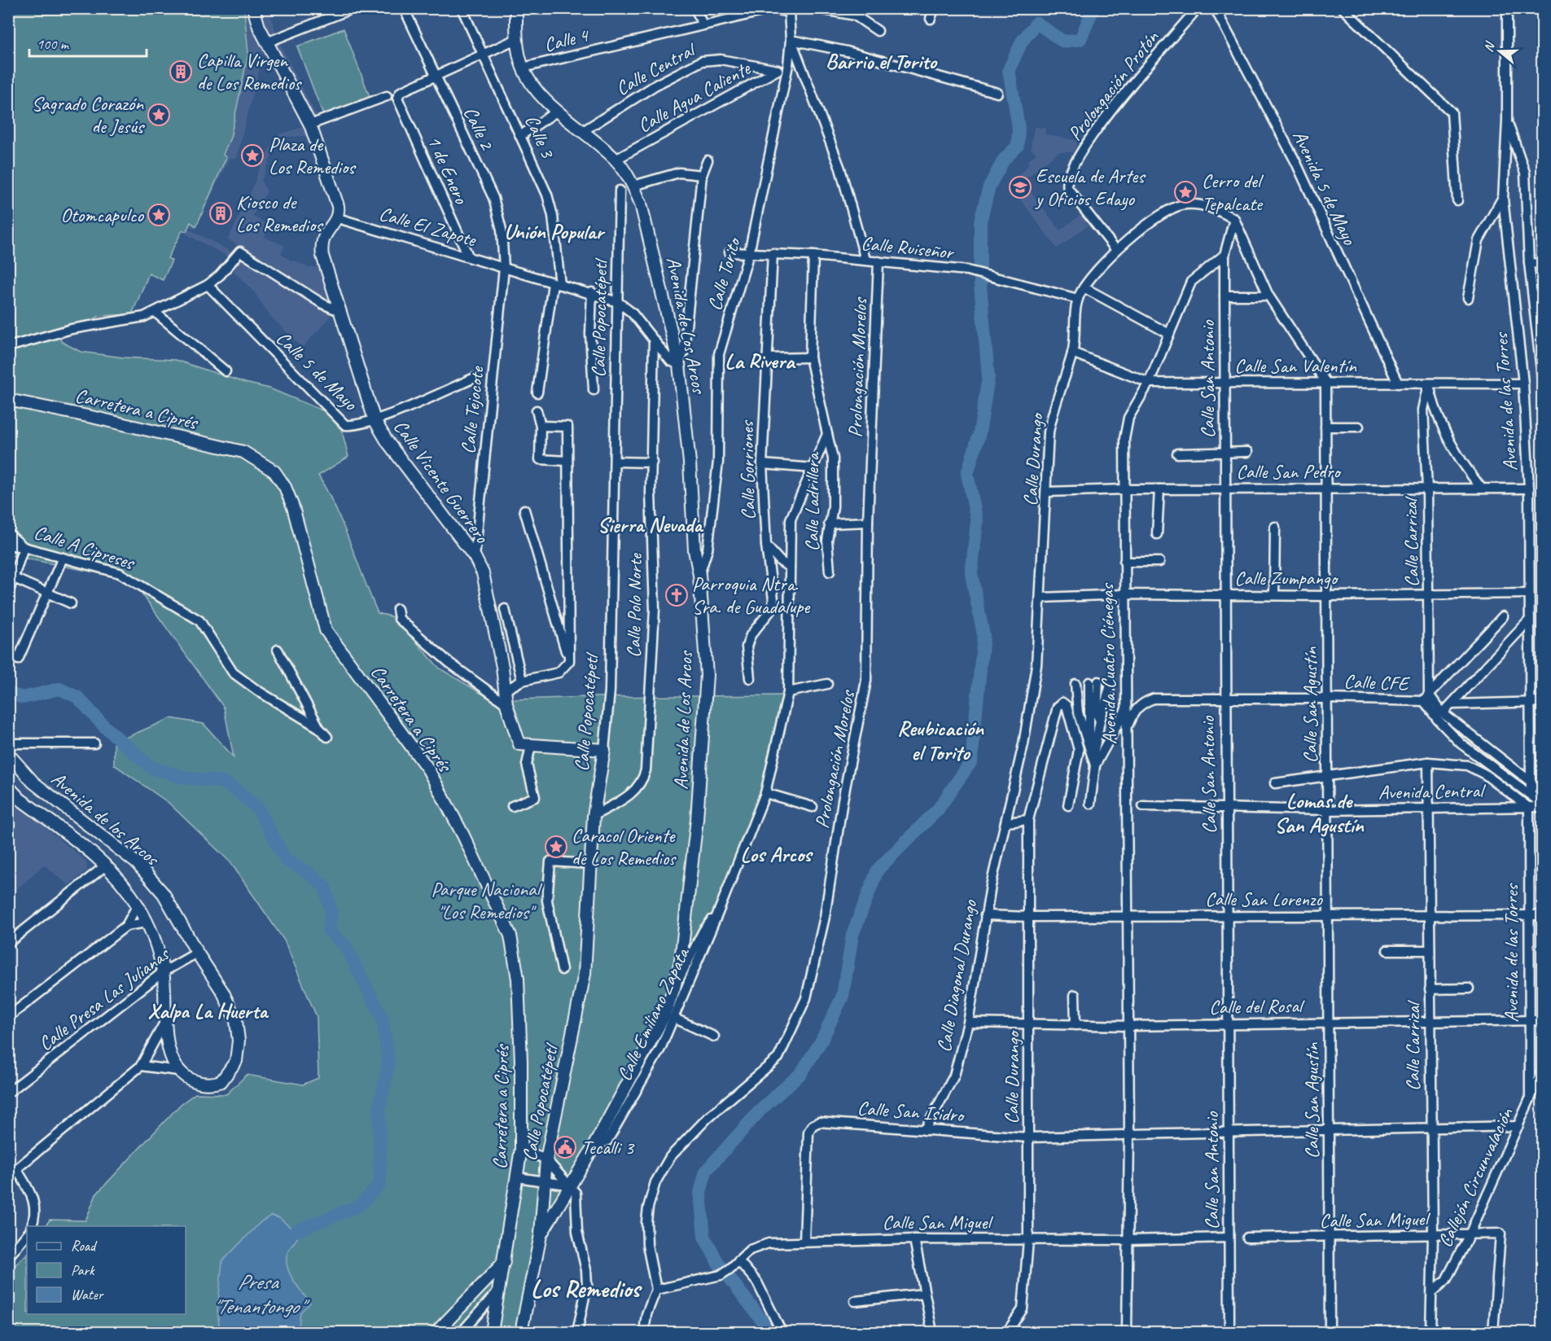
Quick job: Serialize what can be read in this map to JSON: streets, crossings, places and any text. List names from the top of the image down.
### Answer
{
  "streets": {
    "main road": [
      "Calle Popocatépetl",
      "Avenida de Los Arcos",
      "Carretera a Ciprés",
      "Calle Vicente Guerrero",
      "Avenida de los Arcos"
    ],
    "street": [
      "Calle 4",
      "Calle Central",
      "Prolongación Protón",
      "Calle Agua Caliente",
      "Calle 2",
      "Calle 3",
      "1 de Enero",
      "Avenida 5 de Mayo",
      "Calle El Zapote",
      "Calle Ruiseñor",
      "Calle Torito",
      "Calle San Valentín",
      "Prolongación Morelos",
      "Calle 5 de Mayo",
      "Calle San Antonio",
      "Avenida de las Torres",
      "Calle Tejocote",
      "Calle Durango",
      "Calle Gorriones",
      "Calle San Pedro",
      "Calle Ladrillera",
      "Calle Carrizal",
      "Calle A Cipreses",
      "Calle Zumpango",
      "Calle Polo Norte",
      "Avenida Cuatro Ciénegas",
      "Calle CFE",
      "Calle San Agustín",
      "Avenida Central",
      "Calle San Lorenzo",
      "Calle Diagonal Durango",
      "Calle Presa Las Julianas",
      "Calle del Rosal",
      "Calle Emiliano Zapata",
      "Calle San Isidro",
      "Callejón Circunvalación",
      "Calle San Miguel"
    ]
  },
  "crossings": [
    ["Calle 4", "Calle Torito"],
    ["Calle 4", "Avenida de Los Arcos"],
    ["Calle Central", "Calle Agua Caliente"],
    ["Calle Central", "Avenida de Los Arcos"],
    ["Prolongación Protón", "Calle Durango"],
    ["Calle Agua Caliente", "Calle Torito"],
    ["Calle Agua Caliente", "Avenida de Los Arcos"],
    ["Calle 2", "1 de Enero"],
    ["Calle 2", "Calle El Zapote"],
    ["Calle 2", "Calle Tejocote"],
    ["Calle 3", "Calle El Zapote"],
    ["1 de Enero", "Calle El Zapote"],
    ["Avenida 5 de Mayo", "Calle San Valentín"],
    ["Calle El Zapote", "Calle Popocatépetl"],
    ["Calle El Zapote", "Avenida de Los Arcos"],
    ["Calle El Zapote", "Calle Tejocote"],
    ["Calle El Zapote", "Calle Vicente Guerrero"],
    ["Calle El Zapote", "Calle Polo Norte"],
    ["Calle Ruiseñor", "Calle Torito"],
    ["Calle Ruiseñor", "Prolongación Morelos"],
    ["Calle Ruiseñor", "Calle Durango"],
    ["Calle Ruiseñor", "Calle Gorriones"],
    ["Calle Torito", "Avenida de Los Arcos"],
    ["Calle Popocatépetl", "Avenida de Los Arcos"],
    ["Calle Popocatépetl", "Calle Polo Norte"],
    ["Avenida de Los Arcos", "Calle Emiliano Zapata"],
    ["Calle San Valentín", "Calle San Antonio"],
    ["Calle San Valentín", "Avenida de las Torres"],
    ["Calle San Valentín", "Calle Durango"],
    ["Calle San Valentín", "Calle Carrizal"],
    ["Calle San Valentín", "Avenida Cuatro Ciénegas"],
    ["Calle San Valentín", "Calle San Agustín"],
    ["Prolongación Morelos", "Calle San Miguel"],
    ["Calle 5 de Mayo", "Calle Vicente Guerrero"],
    ["Calle San Antonio", "Calle Durango"],
    ["Calle San Antonio", "Calle San Pedro"],
    ["Calle San Antonio", "Calle Zumpango"],
    ["Calle San Antonio", "Avenida Cuatro Ciénegas"],
    ["Calle San Antonio", "Calle CFE"],
    ["Calle San Antonio", "Avenida Central"],
    ["Calle San Antonio", "Calle San Lorenzo"],
    ["Calle San Antonio", "Calle del Rosal"],
    ["Calle San Antonio", "Calle San Isidro"],
    ["Calle San Antonio", "Calle San Miguel"],
    ["Avenida de las Torres", "Calle San Pedro"],
    ["Avenida de las Torres", "Calle Zumpango"],
    ["Avenida de las Torres", "Calle CFE"],
    ["Avenida de las Torres", "Avenida Central"],
    ["Avenida de las Torres", "Calle San Lorenzo"],
    ["Avenida de las Torres", "Calle del Rosal"],
    ["Avenida de las Torres", "Callejón Circunvalación"],
    ["Calle Tejocote", "Calle Vicente Guerrero"],
    ["Calle Durango", "Calle San Pedro"],
    ["Calle Durango", "Calle Zumpango"],
    ["Calle Durango", "Calle San Lorenzo"],
    ["Calle Durango", "Calle Diagonal Durango"],
    ["Calle Durango", "Calle del Rosal"],
    ["Calle Durango", "Calle San Isidro"],
    ["Calle Durango", "Calle San Miguel"],
    ["Calle San Pedro", "Calle Carrizal"],
    ["Calle San Pedro", "Avenida Cuatro Ciénegas"],
    ["Calle San Pedro", "Calle San Agustín"],
    ["Calle Ladrillera", "Calle Emiliano Zapata"],
    ["Calle Carrizal", "Calle Zumpango"],
    ["Calle Carrizal", "Calle CFE"],
    ["Calle Carrizal", "Avenida Central"],
    ["Calle Carrizal", "Calle San Lorenzo"],
    ["Calle Carrizal", "Calle del Rosal"],
    ["Calle Carrizal", "Calle San Isidro"],
    ["Calle Carrizal", "Callejón Circunvalación"],
    ["Calle Carrizal", "Calle San Miguel"],
    ["Calle Zumpango", "Avenida Cuatro Ciénegas"],
    ["Calle Zumpango", "Calle San Agustín"],
    ["Avenida Cuatro Ciénegas", "Calle CFE"],
    ["Avenida Cuatro Ciénegas", "Calle San Lorenzo"],
    ["Avenida Cuatro Ciénegas", "Calle del Rosal"],
    ["Avenida Cuatro Ciénegas", "Calle San Isidro"],
    ["Avenida Cuatro Ciénegas", "Calle San Miguel"],
    ["Calle CFE", "Calle San Agustín"],
    ["Calle CFE", "Avenida Central"],
    ["Calle San Agustín", "Avenida Central"],
    ["Calle San Agustín", "Calle San Lorenzo"],
    ["Calle San Agustín", "Calle del Rosal"],
    ["Calle San Agustín", "Calle San Isidro"],
    ["Calle San Agustín", "Calle San Miguel"],
    ["Avenida de los Arcos", "Calle Presa Las Julianas"],
    ["Calle San Lorenzo", "Calle Diagonal Durango"],
    ["Calle Diagonal Durango", "Calle del Rosal"],
    ["Calle Diagonal Durango", "Calle San Isidro"],
    ["Calle San Isidro", "Callejón Circunvalación"],
    ["Calle San Isidro", "Calle San Miguel"],
    ["Callejón Circunvalación", "Calle San Miguel"]
  ],
  "districts": [
    "Barrio el Torito",
    "Unión Popular",
    "La Rivera",
    "Sierra Nevada",
    "Reubicación el Torito",
    "Lomas de San Agustín",
    "Los Arcos",
    "Xalpa La Huerta",
    "Los Remedios"
  ],
  "water": ["Presa \"Tenantongo\""],
  "parks": ["Parque Nacional \"Los Remedios\""],
  "places": {
    "building": ["Capilla Virgen de Los Remedios", "Kiosco de Los Remedios"],
    "place": [
      "Sagrado Corazón de Jesús",
      "Plaza de Los Remedios",
      "Cerro del Tepalcate",
      "Otomcapulco",
      "Caracol Oriente de Los Remedios"
    ],
    "school or university": ["Escuela de Artes y Oficios Edayo"],
    "church": ["Parroquia Ntra. Sra. de Guadalupe"],
    "public building": ["Tecalli 3"]
  },
  "legend": ["Road", "Park", "Water"],
  "scale_bar": "100 m",
  "north": "left"
}
